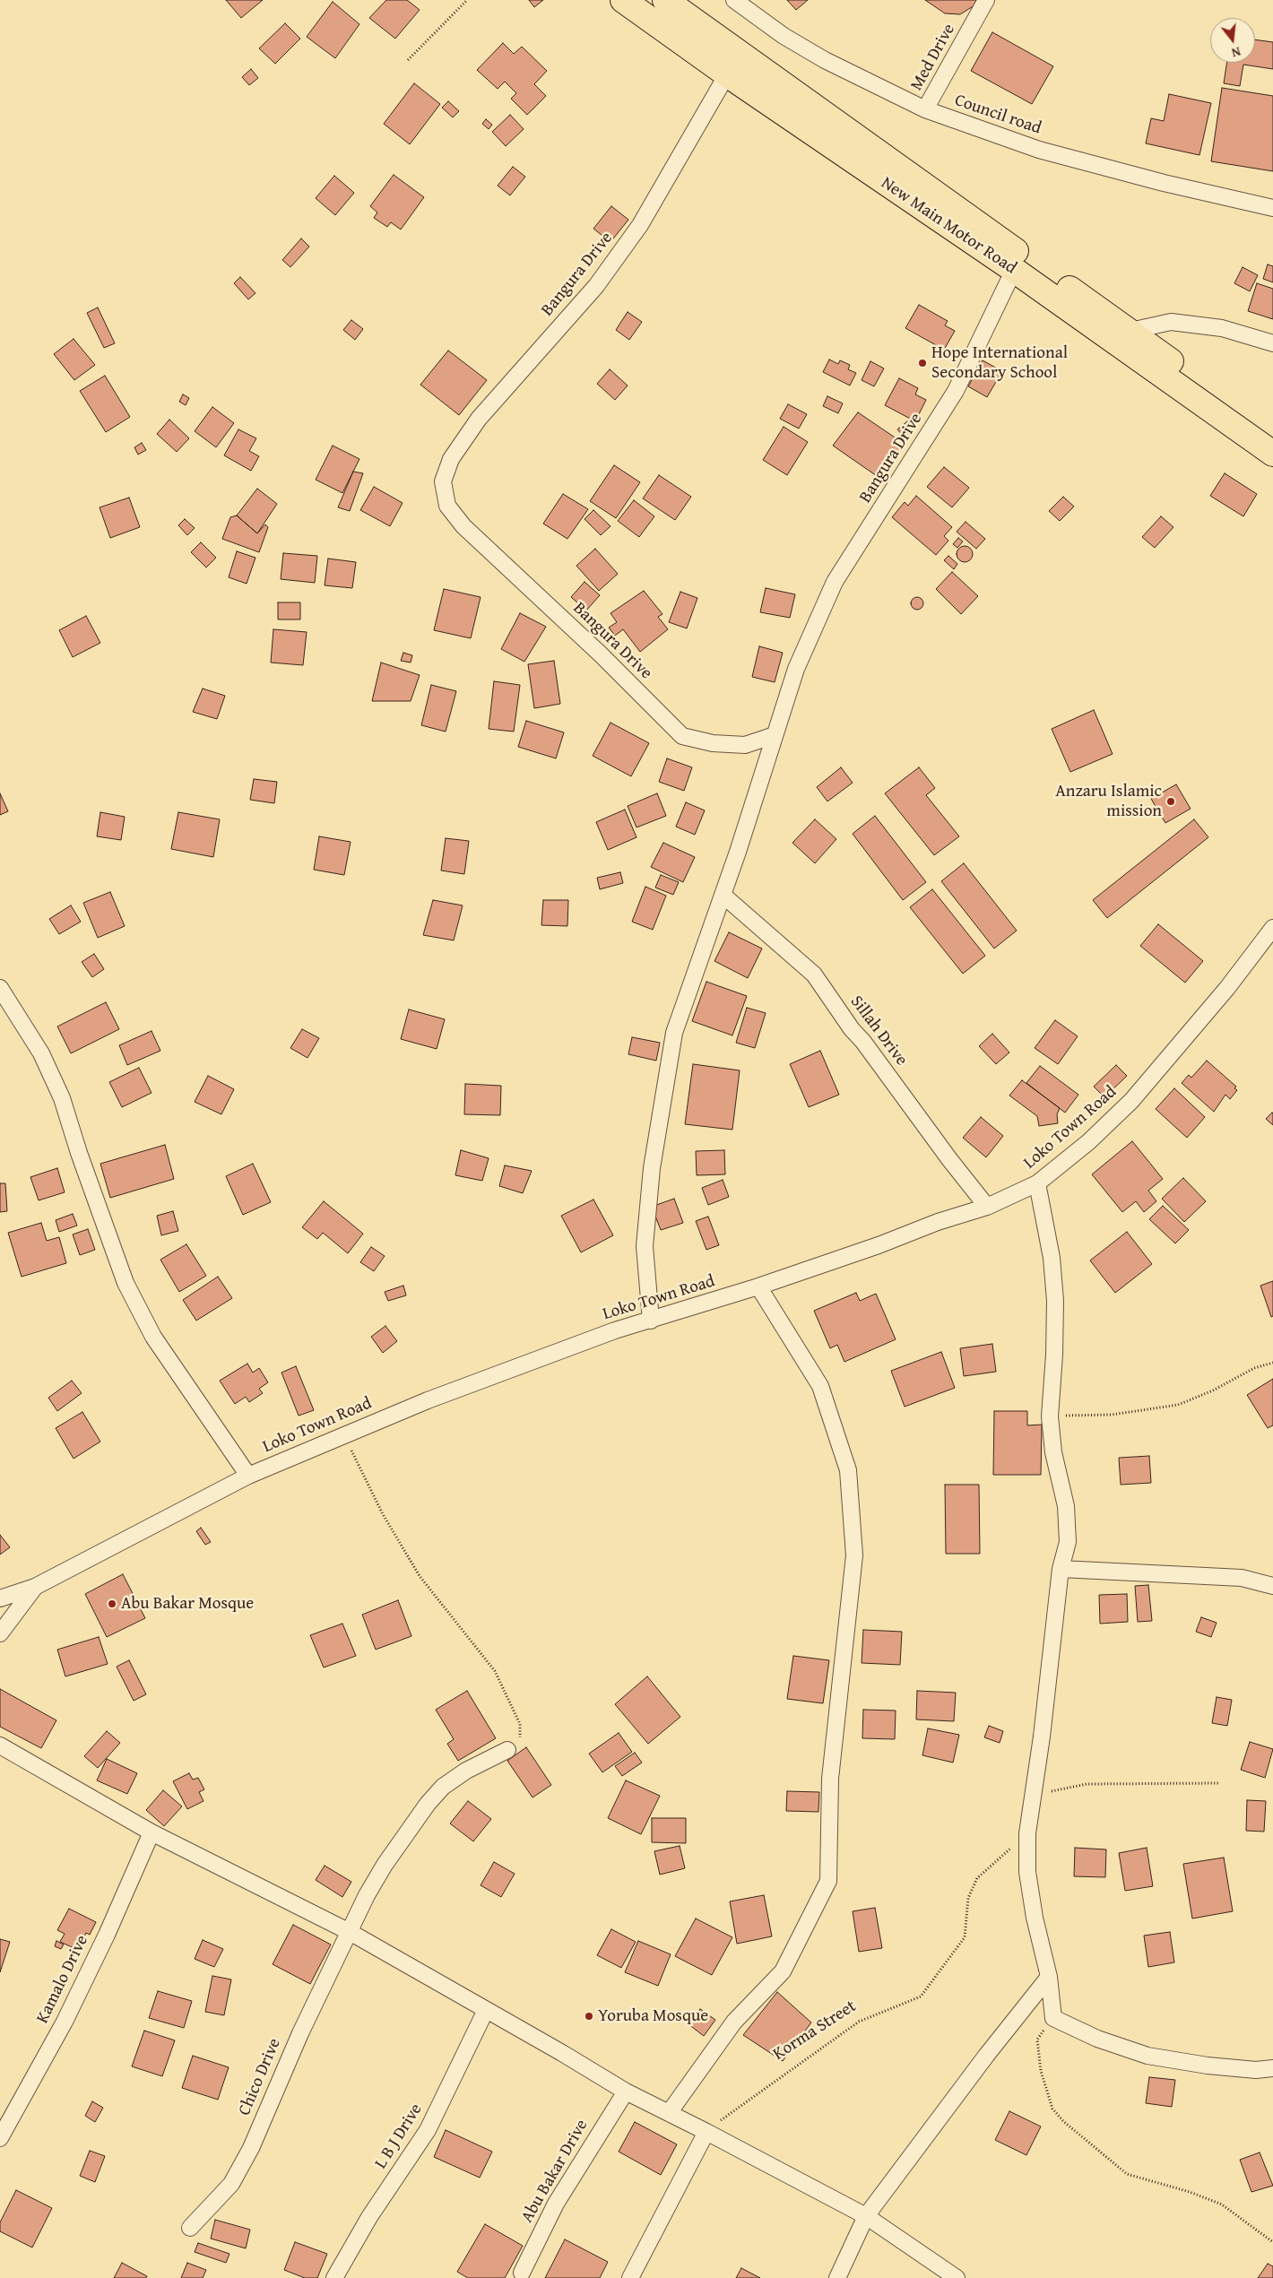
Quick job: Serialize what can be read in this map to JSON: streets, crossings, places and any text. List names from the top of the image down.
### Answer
{
  "streets": {
    "highway": ["New Main Motor Road"],
    "street": [
      "Med Drive",
      "Council road",
      "Bangura Drive",
      "Sillah Drive",
      "Loko Town Road",
      "Kamalo Drive",
      "Chico Drive",
      "L B J Drive",
      "Abu Bakar Drive"
    ],
    "path": ["Korma Street"]
  },
  "crossings": [
    ["Med Drive", "Council road"],
    ["New Main Motor Road", "Bangura Drive"],
    ["Sillah Drive", "Loko Town Road"]
  ],
  "places": [
    "Hope International Secondary School",
    "Anzaru Islamic mission",
    "Abu Bakar Mosque",
    "Yoruba Mosque"
  ],
  "north": "bottom"
}
